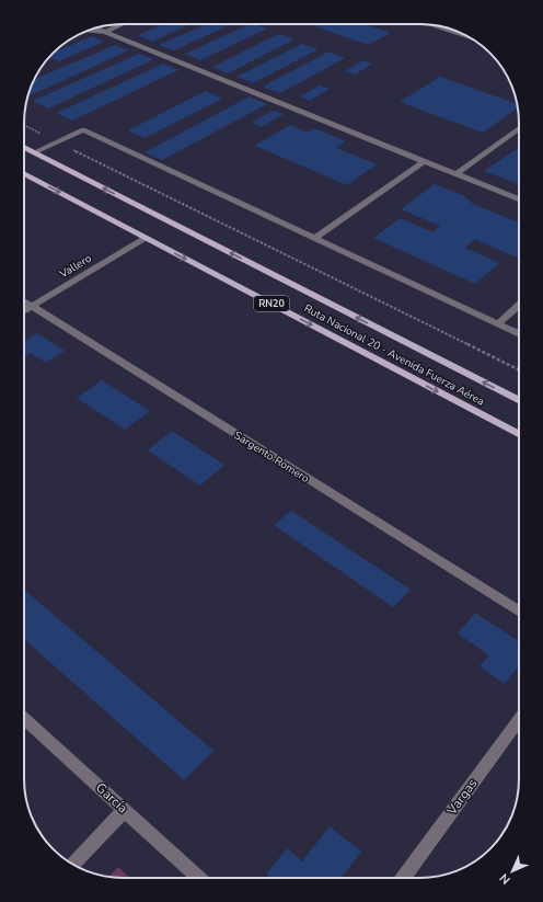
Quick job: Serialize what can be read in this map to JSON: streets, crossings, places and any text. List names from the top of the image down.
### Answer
{
  "streets": {
    "main road": ["RN20", "Ruta Nacional 20 - Avenida Fuerza Aérea"],
    "street": [
      "Vallero",
      "Sargento Romero",
      "Vargas",
      "García"
    ]
  },
  "crossings": [
    ["Vallero", "Ruta Nacional 20 - Avenida Fuerza Aérea"],
    ["Vallero", "Sargento Romero"]
  ],
  "north": "bottom left"
}
